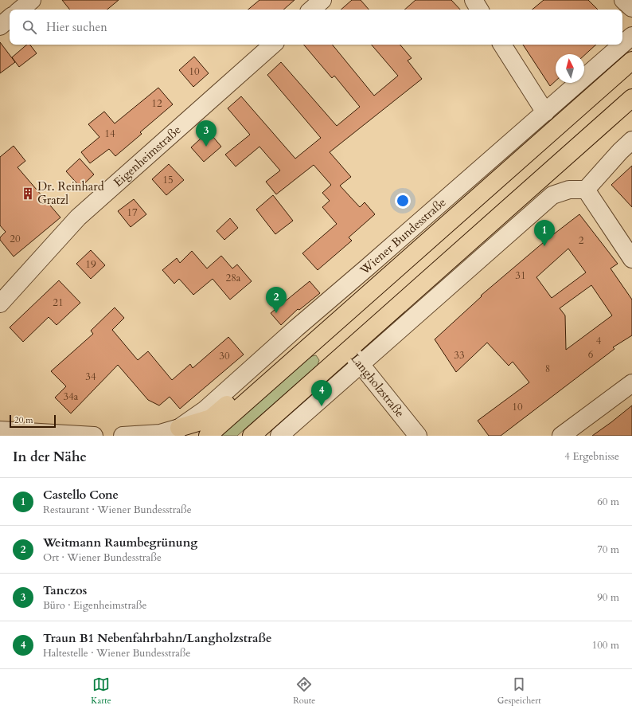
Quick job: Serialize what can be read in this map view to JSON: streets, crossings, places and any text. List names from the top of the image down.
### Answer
{
  "streets": {
    "main road": ["Wiener Bundesstraße"],
    "street": ["Eigenheimstraße", "Langholzstraße"]
  },
  "places": {
    "building": ["Dr. Reinhard Gratzl"]
  },
  "house_numbers": [
    "10",
    "12",
    "14",
    "15",
    "17",
    "20",
    "2",
    "19",
    "31",
    "28a",
    "21",
    "4",
    "6",
    "33",
    "30",
    "8",
    "34",
    "34a",
    "10"
  ],
  "scale_bar": "20 m",
  "north": "top",
  "page": {
    "search": "Hier suchen",
    "pins": [
      "3",
      "1",
      "2",
      "4"
    ],
    "scale": "20 m",
    "heading": ["In der Nähe", "4 Ergebnisse"],
    "list": [
      {
        "mark": "1",
        "name": "Castello Cone",
        "note": "Restaurant · Wiener Bundesstraße",
        "value": "60 m"
      },
      {
        "mark": "2",
        "name": "Weitmann Raumbegrünung",
        "note": "Ort · Wiener Bundesstraße",
        "value": "70 m"
      },
      {
        "mark": "3",
        "name": "Tanczos",
        "note": "Büro · Eigenheimstraße",
        "value": "90 m"
      },
      {
        "mark": "4",
        "name": "Traun B1 Nebenfahrbahn/Langholzstraße",
        "note": "Haltestelle · Wiener Bundesstraße",
        "value": "100 m"
      }
    ],
    "nav": ["Karte", "Route", "Gespeichert"]
  }
}
